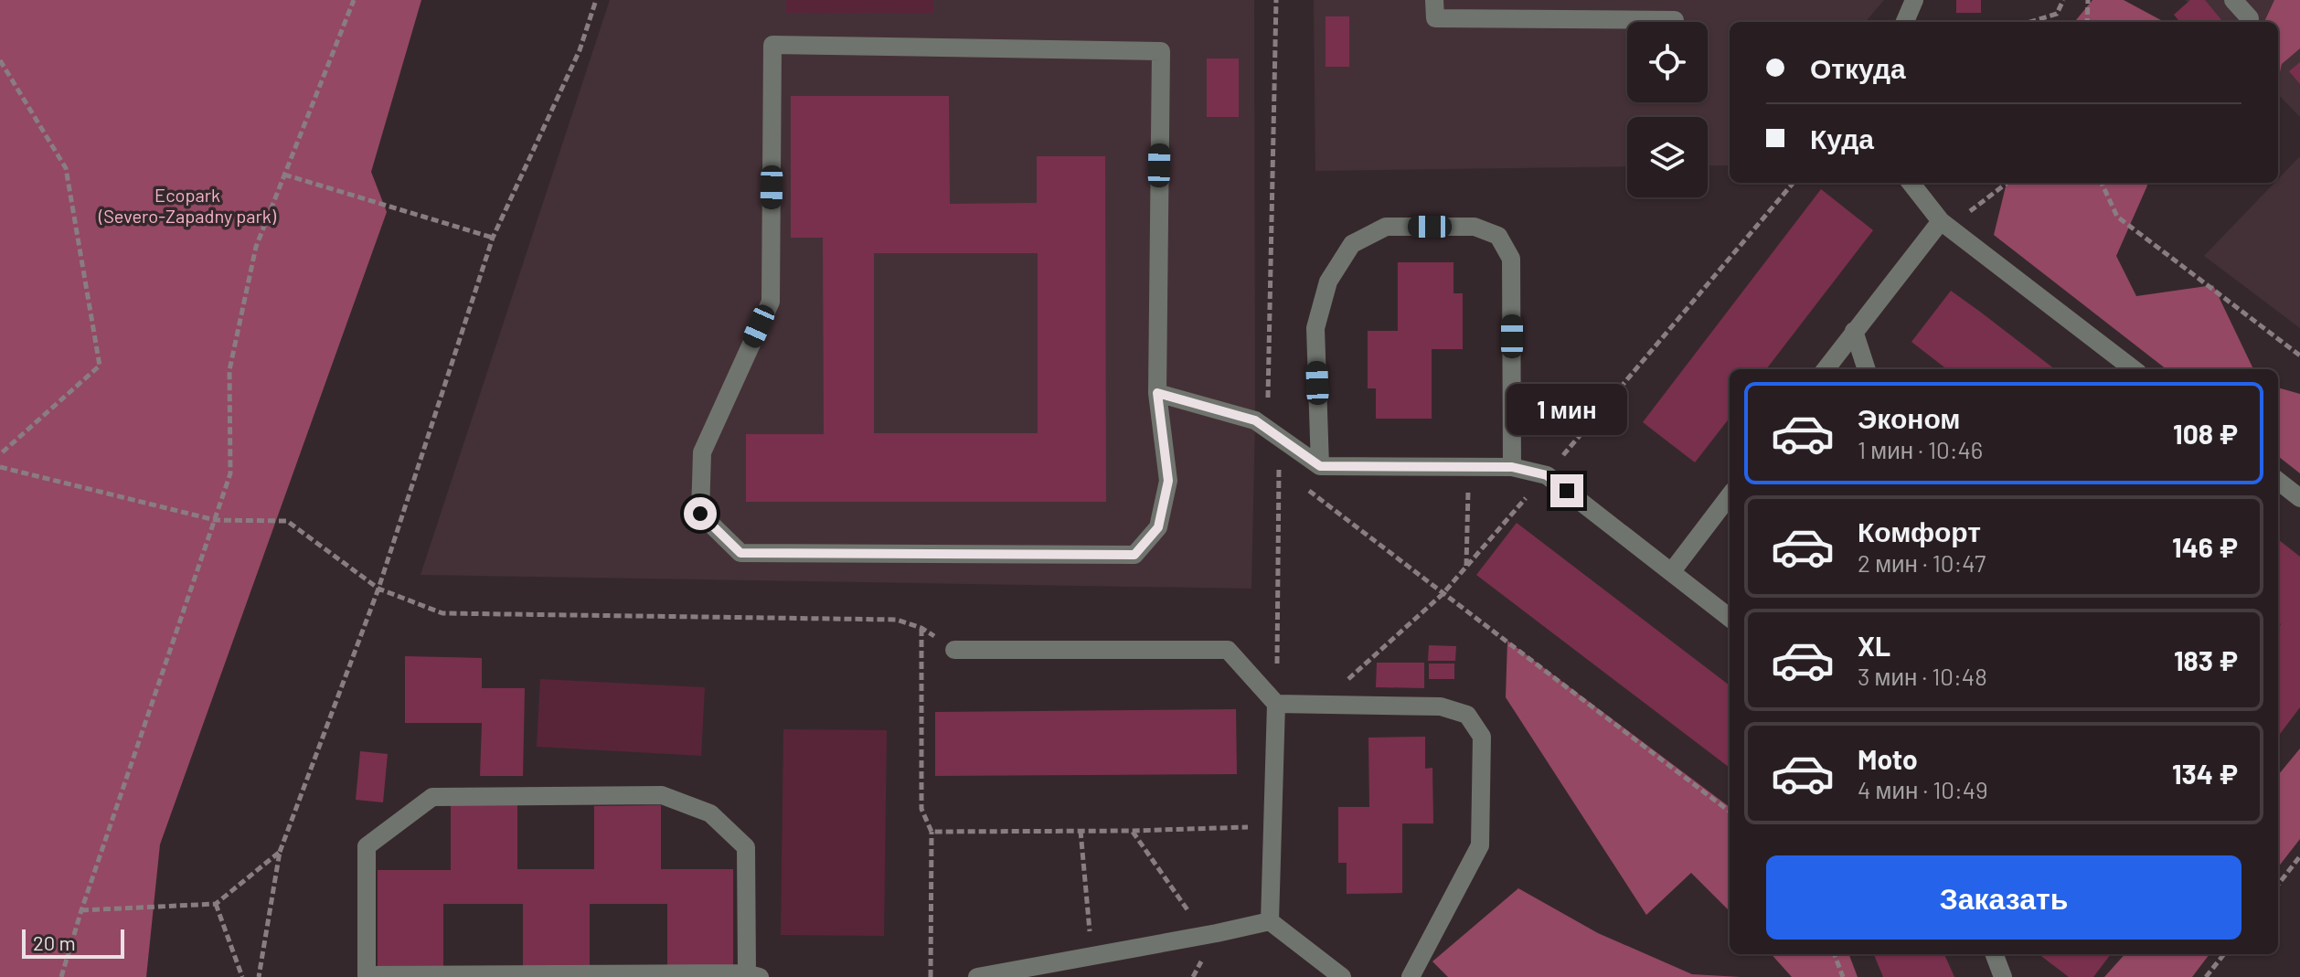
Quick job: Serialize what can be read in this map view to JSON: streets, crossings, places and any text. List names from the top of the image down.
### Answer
{
  "parks": ["Ecopark (Severo-Zapadny park)"],
  "scale_bar": "20 m",
  "page": {
    "banner": ["Откуда", "Куда"],
    "list": [
      {
        "name": "Эконом",
        "note": "1 мин · 10:46",
        "value": "108 ₽"
      },
      {
        "name": "Комфорт",
        "note": "2 мин · 10:47",
        "value": "146 ₽"
      },
      {
        "name": "XL",
        "note": "3 мин · 10:48",
        "value": "183 ₽"
      },
      {
        "name": "Moto",
        "note": "4 мин · 10:49",
        "value": "134 ₽"
      }
    ],
    "bubble": "1 мин",
    "buttons": "Заказать",
    "scale": "20 m"
  }
}
